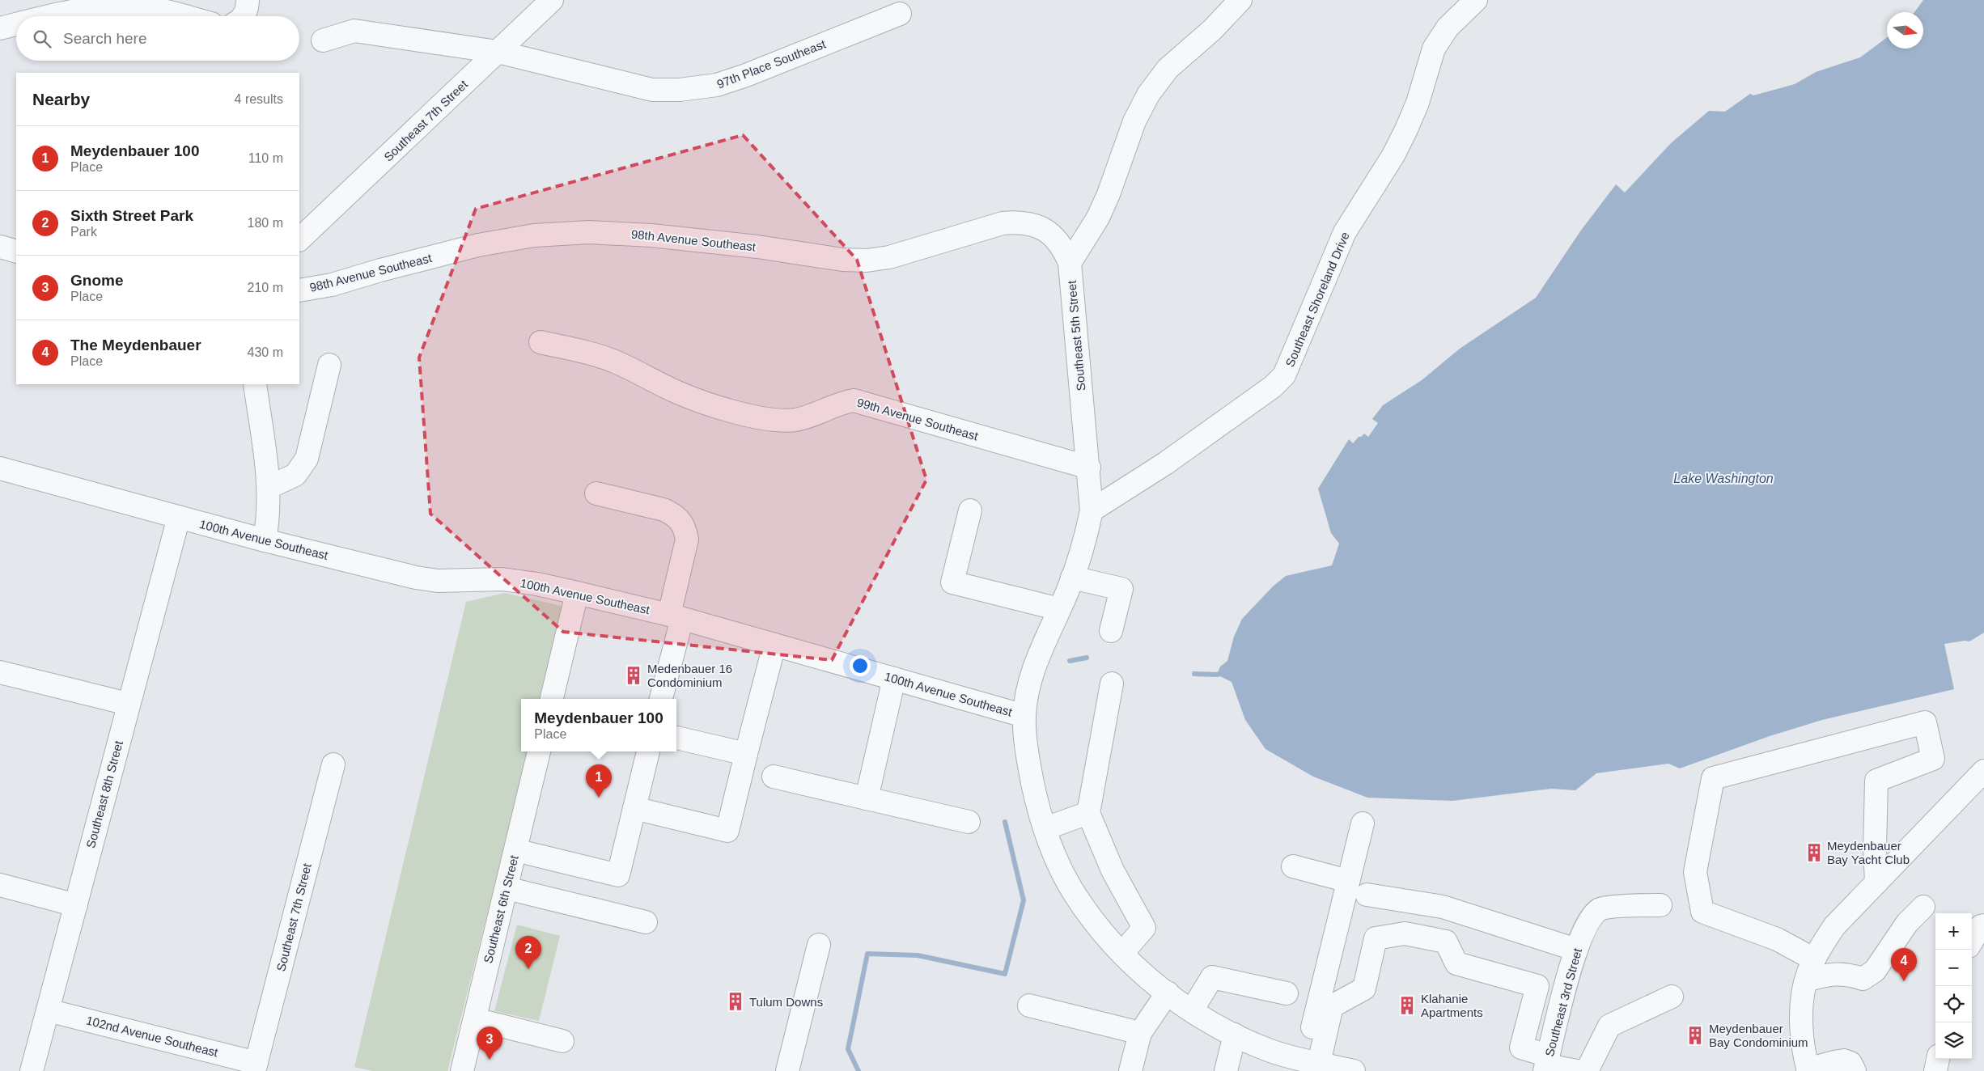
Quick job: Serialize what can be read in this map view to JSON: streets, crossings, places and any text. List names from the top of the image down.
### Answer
{
  "streets": {
    "street": [
      "97th Place Southeast",
      "Southeast 7th Street",
      "98th Avenue Southeast",
      "Southeast Shoreland Drive",
      "Southeast 5th Street",
      "99th Avenue Southeast",
      "100th Avenue Southeast",
      "Southeast 8th Street",
      "Southeast 6th Street",
      "Southeast 3rd Street",
      "102nd Avenue Southeast"
    ]
  },
  "crossings": [
    ["97th Place Southeast", "Southeast 7th Street"],
    ["Southeast 7th Street", "102nd Avenue Southeast"],
    ["98th Avenue Southeast", "Southeast 5th Street"],
    ["Southeast Shoreland Drive", "Southeast 5th Street"],
    ["Southeast 5th Street", "99th Avenue Southeast"],
    ["Southeast 5th Street", "100th Avenue Southeast"],
    ["100th Avenue Southeast", "Southeast 8th Street"],
    ["Southeast 8th Street", "102nd Avenue Southeast"]
  ],
  "water": ["Lake Washington"],
  "places": {
    "building": [
      "Medenbauer 16 Condominium",
      "Meydenbauer Bay Yacht Club",
      "Tulum Downs",
      "Klahanie Apartments",
      "Meydenbauer Bay Condominium"
    ]
  },
  "north": "right",
  "page": {
    "search": "Search here",
    "heading": ["Nearby", "4 results"],
    "list": [
      {
        "mark": "1",
        "name": "Meydenbauer 100",
        "note": "Place",
        "value": "110 m"
      },
      {
        "mark": "2",
        "name": "Sixth Street Park",
        "note": "Park",
        "value": "180 m"
      },
      {
        "mark": "3",
        "name": "Gnome",
        "note": "Place",
        "value": "210 m"
      },
      {
        "mark": "4",
        "name": "The Meydenbauer",
        "note": "Place",
        "value": "430 m"
      }
    ],
    "popup": ["Meydenbauer 100", "Place"],
    "pins": [
      "1",
      "2",
      "4",
      "3"
    ],
    "map_buttons": ["+", "−"]
  }
}
